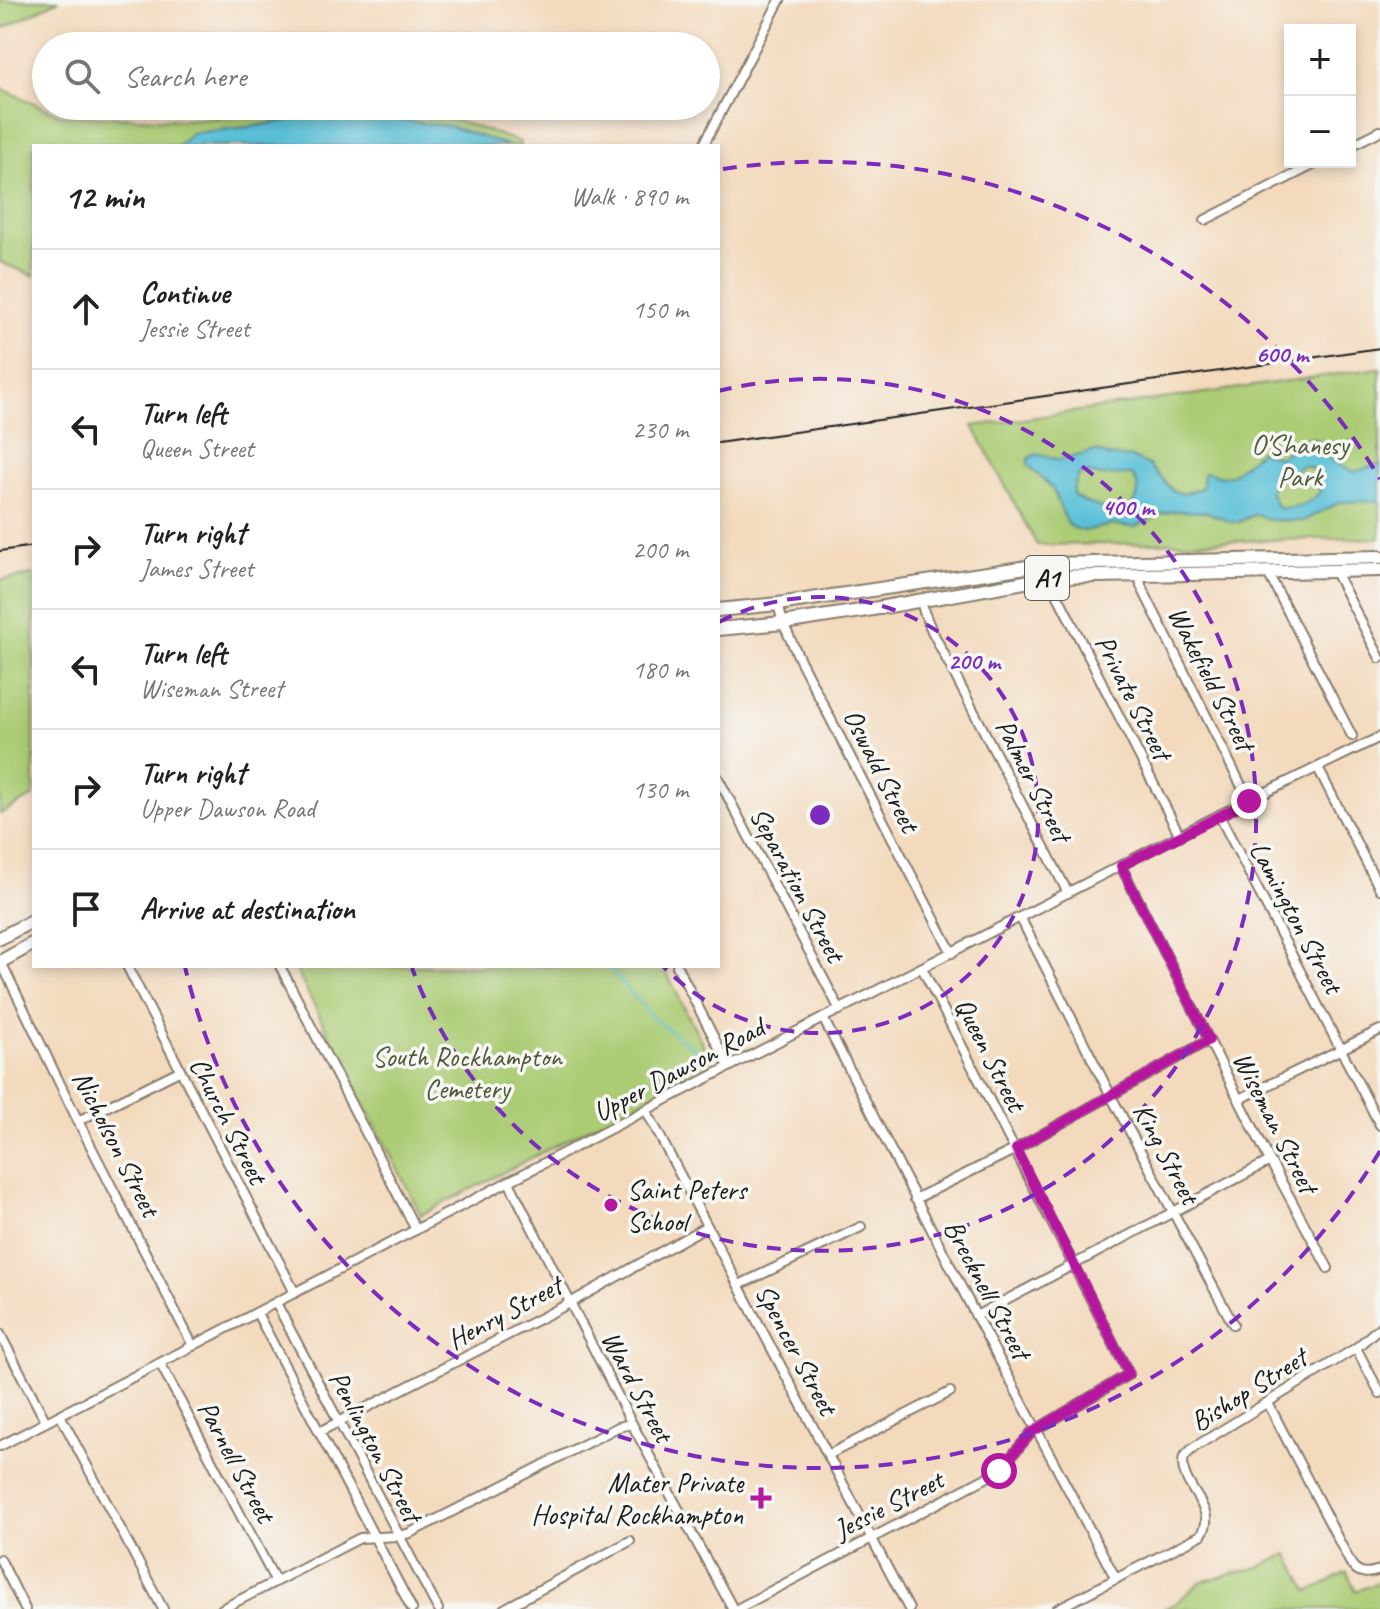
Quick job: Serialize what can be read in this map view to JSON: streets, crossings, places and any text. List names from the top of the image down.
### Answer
{
  "streets": {
    "highway": ["A1"],
    "street": [
      "Wakefield Street",
      "Private Street",
      "Oswald Street",
      "Palmer Street",
      "Separation Street",
      "Lamington Street",
      "Queen Street",
      "Upper Dawson Road",
      "Church Street",
      "Wiseman Street",
      "Nicholson Street",
      "King Street",
      "Brecknell Street",
      "Henry Street",
      "Spencer Street",
      "Ward Street",
      "Bishop Street",
      "Penlington Street",
      "Parnell Street",
      "Jessie Street"
    ]
  },
  "crossings": [
    ["A1", "Wakefield Street"],
    ["A1", "Private Street"],
    ["A1", "Oswald Street"],
    ["A1", "Palmer Street"],
    ["Wakefield Street", "Upper Dawson Road"],
    ["Private Street", "Upper Dawson Road"],
    ["Oswald Street", "Upper Dawson Road"],
    ["Palmer Street", "Upper Dawson Road"],
    ["Separation Street", "Upper Dawson Road"],
    ["Lamington Street", "Upper Dawson Road"],
    ["Queen Street", "Upper Dawson Road"],
    ["Queen Street", "Jessie Street"],
    ["Upper Dawson Road", "Church Street"],
    ["Upper Dawson Road", "Wiseman Street"],
    ["Upper Dawson Road", "Nicholson Street"],
    ["Upper Dawson Road", "King Street"],
    ["Upper Dawson Road", "Brecknell Street"],
    ["Upper Dawson Road", "Spencer Street"],
    ["Upper Dawson Road", "Ward Street"],
    ["Upper Dawson Road", "Penlington Street"],
    ["Upper Dawson Road", "Parnell Street"],
    ["Brecknell Street", "Bishop Street"],
    ["Brecknell Street", "Jessie Street"],
    ["Henry Street", "Spencer Street"],
    ["Henry Street", "Ward Street"],
    ["Henry Street", "Penlington Street"],
    ["Spencer Street", "Jessie Street"],
    ["Ward Street", "Jessie Street"]
  ],
  "parks": ["O'Shanesy Park", "South Rockhampton Cemetery"],
  "places": {
    "other": ["Saint Peters School"],
    "health": ["Mater Private Hospital Rockhampton"]
  },
  "page": {
    "map_buttons": ["+", "−"],
    "search": "Search here",
    "heading": ["12 min", "Walk · 890 m"],
    "list": [
      ["Continue", "Jessie Street", "150 m"],
      ["Turn left", "Queen Street", "230 m"],
      ["Turn right", "James Street", "200 m"],
      ["Turn left", "Wiseman Street", "180 m"],
      ["Turn right", "Upper Dawson Road", "130 m"],
      "Arrive at destination"
    ]
  },
  "rings": ["600 m", "400 m", "200 m"]
}
